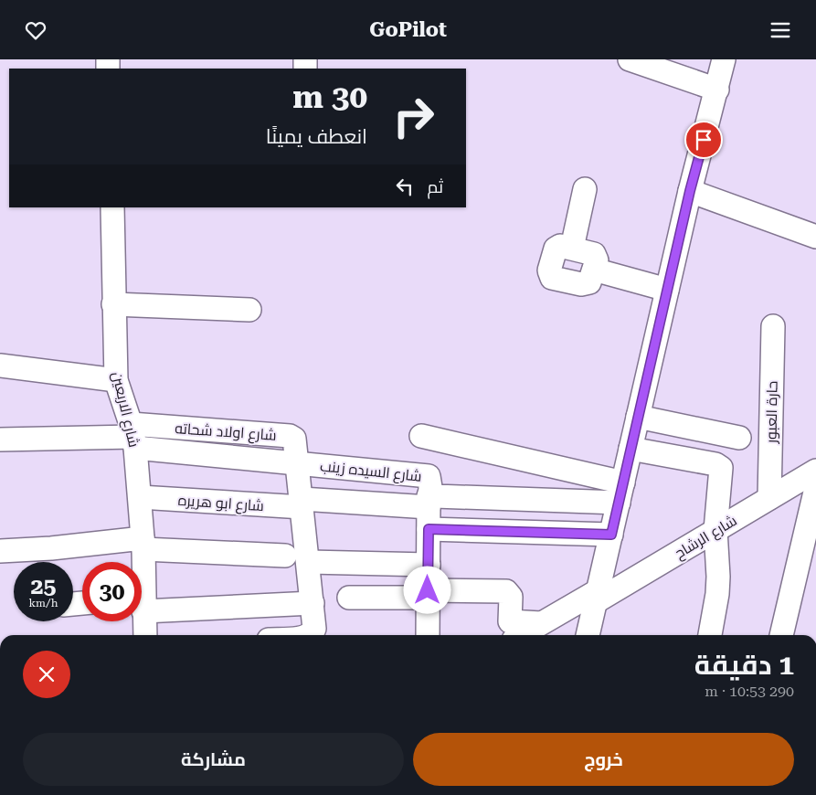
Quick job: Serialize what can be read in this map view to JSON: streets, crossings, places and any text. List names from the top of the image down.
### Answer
{
  "streets": {
    "street": [
      "شارع الاربعين",
      "حارة العبور",
      "شارع السيده زينب",
      "شارع ابو هريره",
      "شارع الرشاح"
    ]
  },
  "crossings": [
    ["شارع الاربعين", "شارع السيده زينب"],
    ["شارع الاربعين", "شارع ابو هريره"],
    ["حارة العبور", "شارع الرشاح"],
    ["شارع السيده زينب", "شارع ابو هريره"]
  ],
  "page": {
    "header": "GoPilot",
    "turn": ["30 m", "انعطف يمينًا"],
    "then": "ثم",
    "speed": "25 km/h",
    "limit": "30",
    "heading": ["1 دقيقة", "290 m · 10:53"],
    "buttons": ["خروج", "مشاركة"]
  }
}
